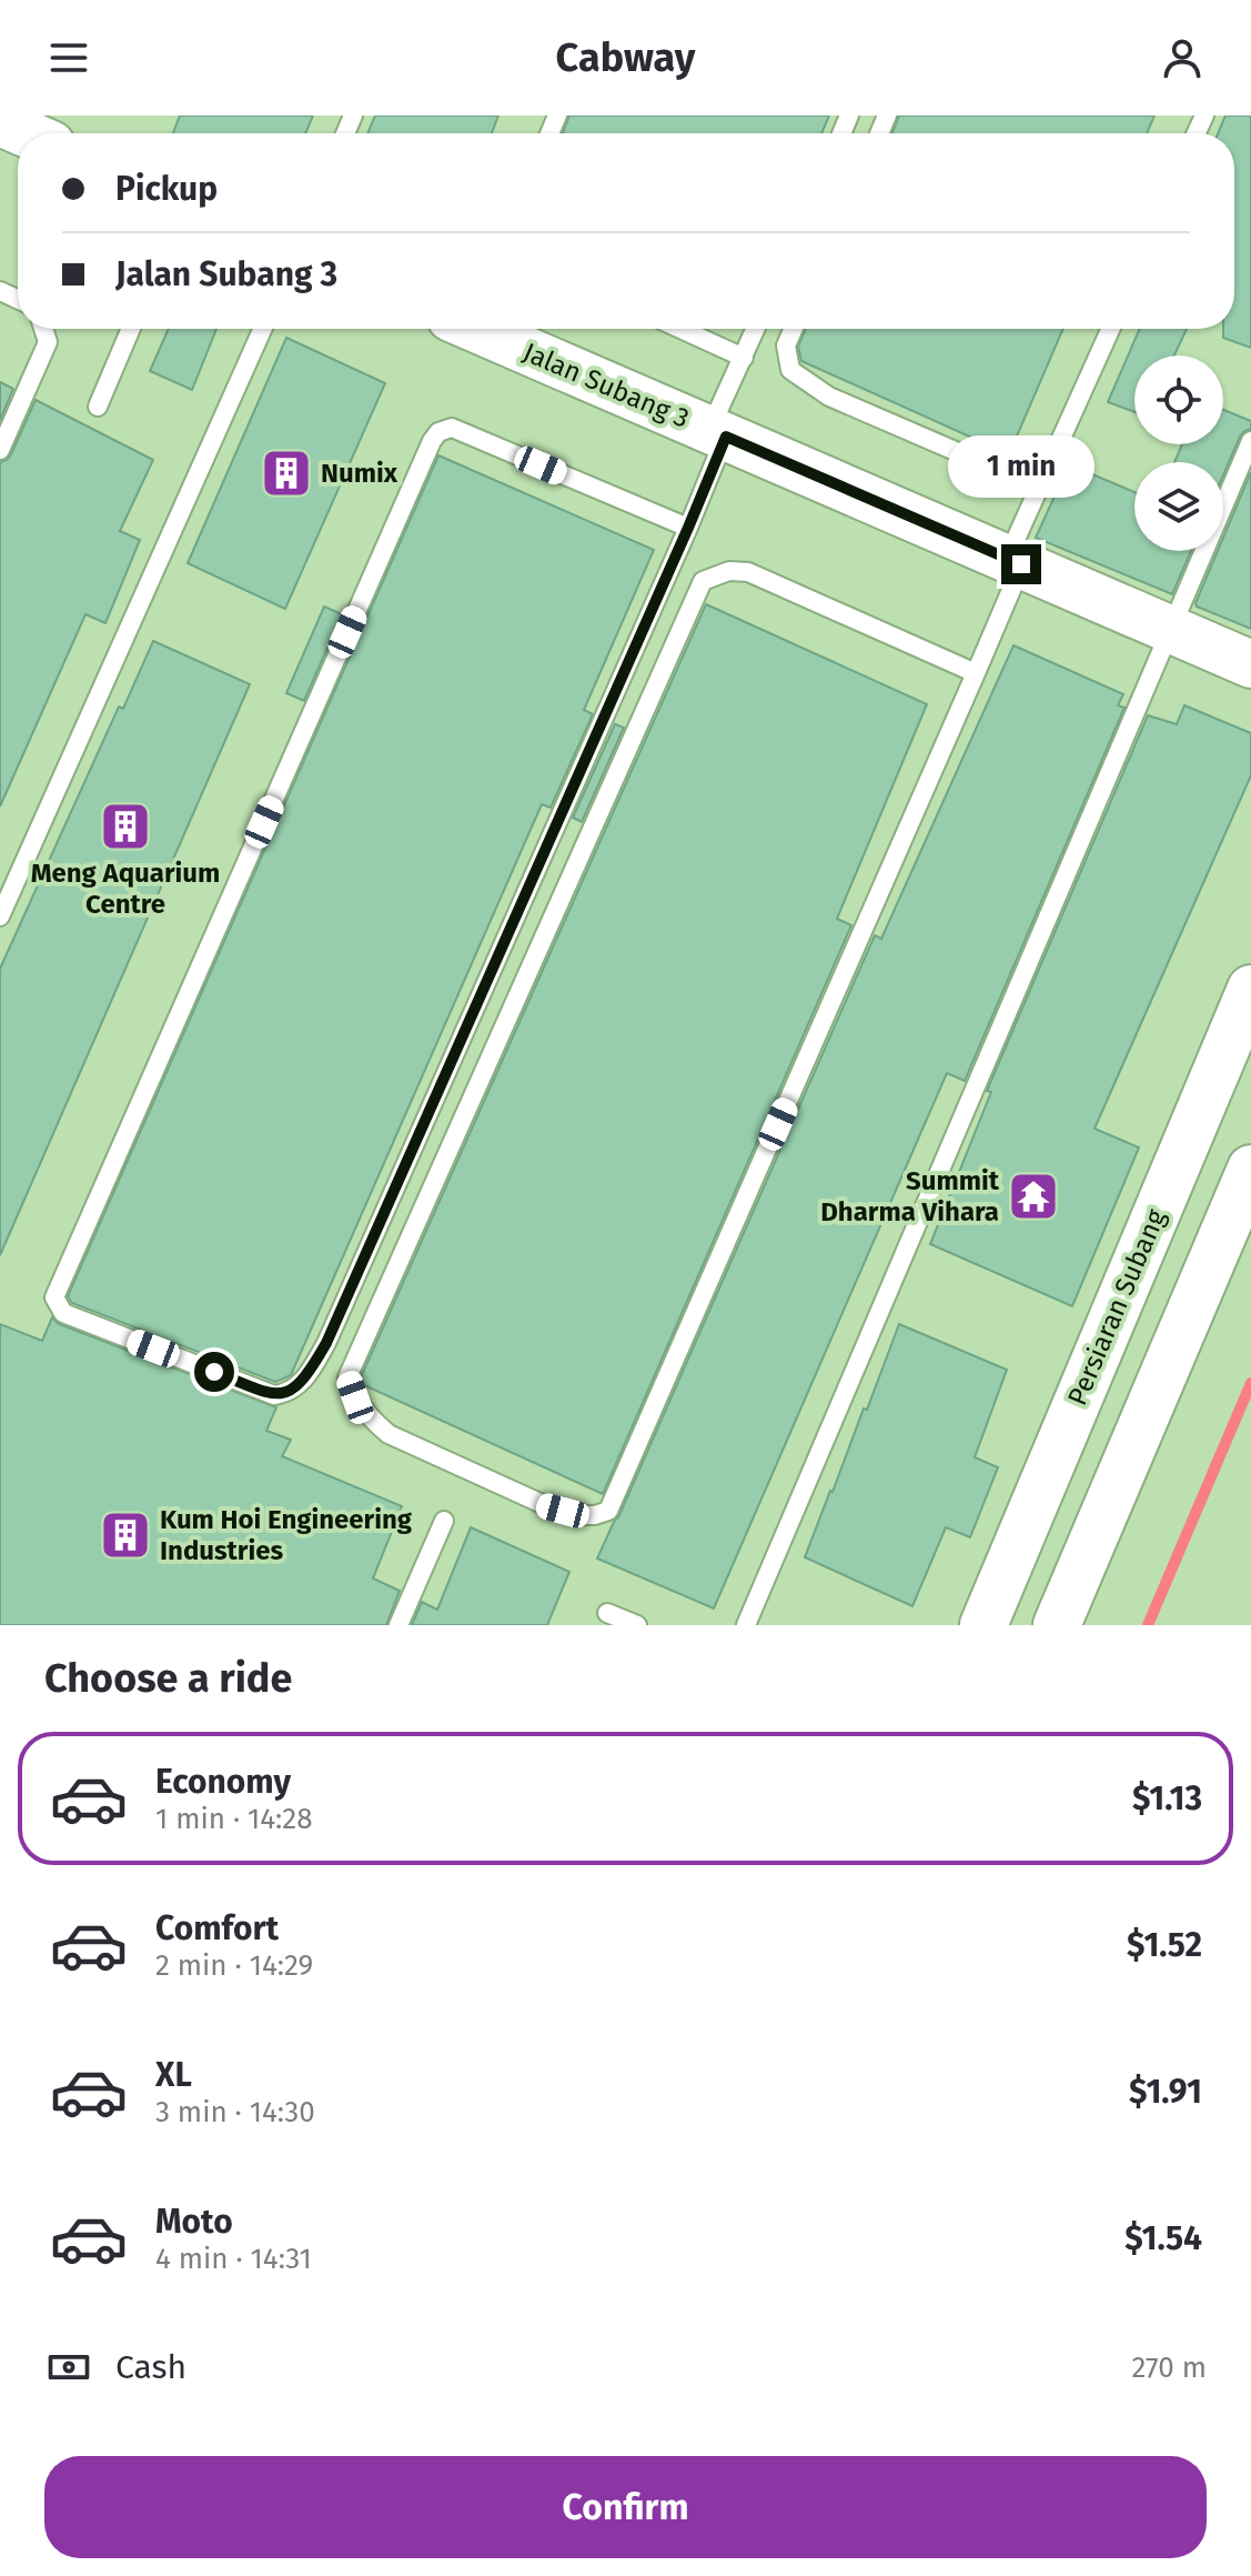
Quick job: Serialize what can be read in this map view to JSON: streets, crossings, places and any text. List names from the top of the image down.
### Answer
{
  "streets": {
    "street": ["Jalan Subang 3", "Persiaran Subang"]
  },
  "places": {
    "building": ["Numix", "Meng Aquarium Centre", "Kum Hoi Engineering Industries"],
    "temple": ["Summit Dharma Vihara"]
  },
  "page": {
    "header": "Cabway",
    "banner": ["Pickup", "Jalan Subang 3"],
    "bubble": "1 min",
    "heading": "Choose a ride",
    "list": [
      {
        "name": "Economy",
        "note": "1 min · 14:28",
        "value": "$1.13"
      },
      {
        "name": "Comfort",
        "note": "2 min · 14:29",
        "value": "$1.52"
      },
      {
        "name": "XL",
        "note": "3 min · 14:30",
        "value": "$1.91"
      },
      {
        "name": "Moto",
        "note": "4 min · 14:31",
        "value": "$1.54"
      }
    ],
    "pay": ["Cash", "270 m"],
    "buttons": "Confirm"
  }
}
